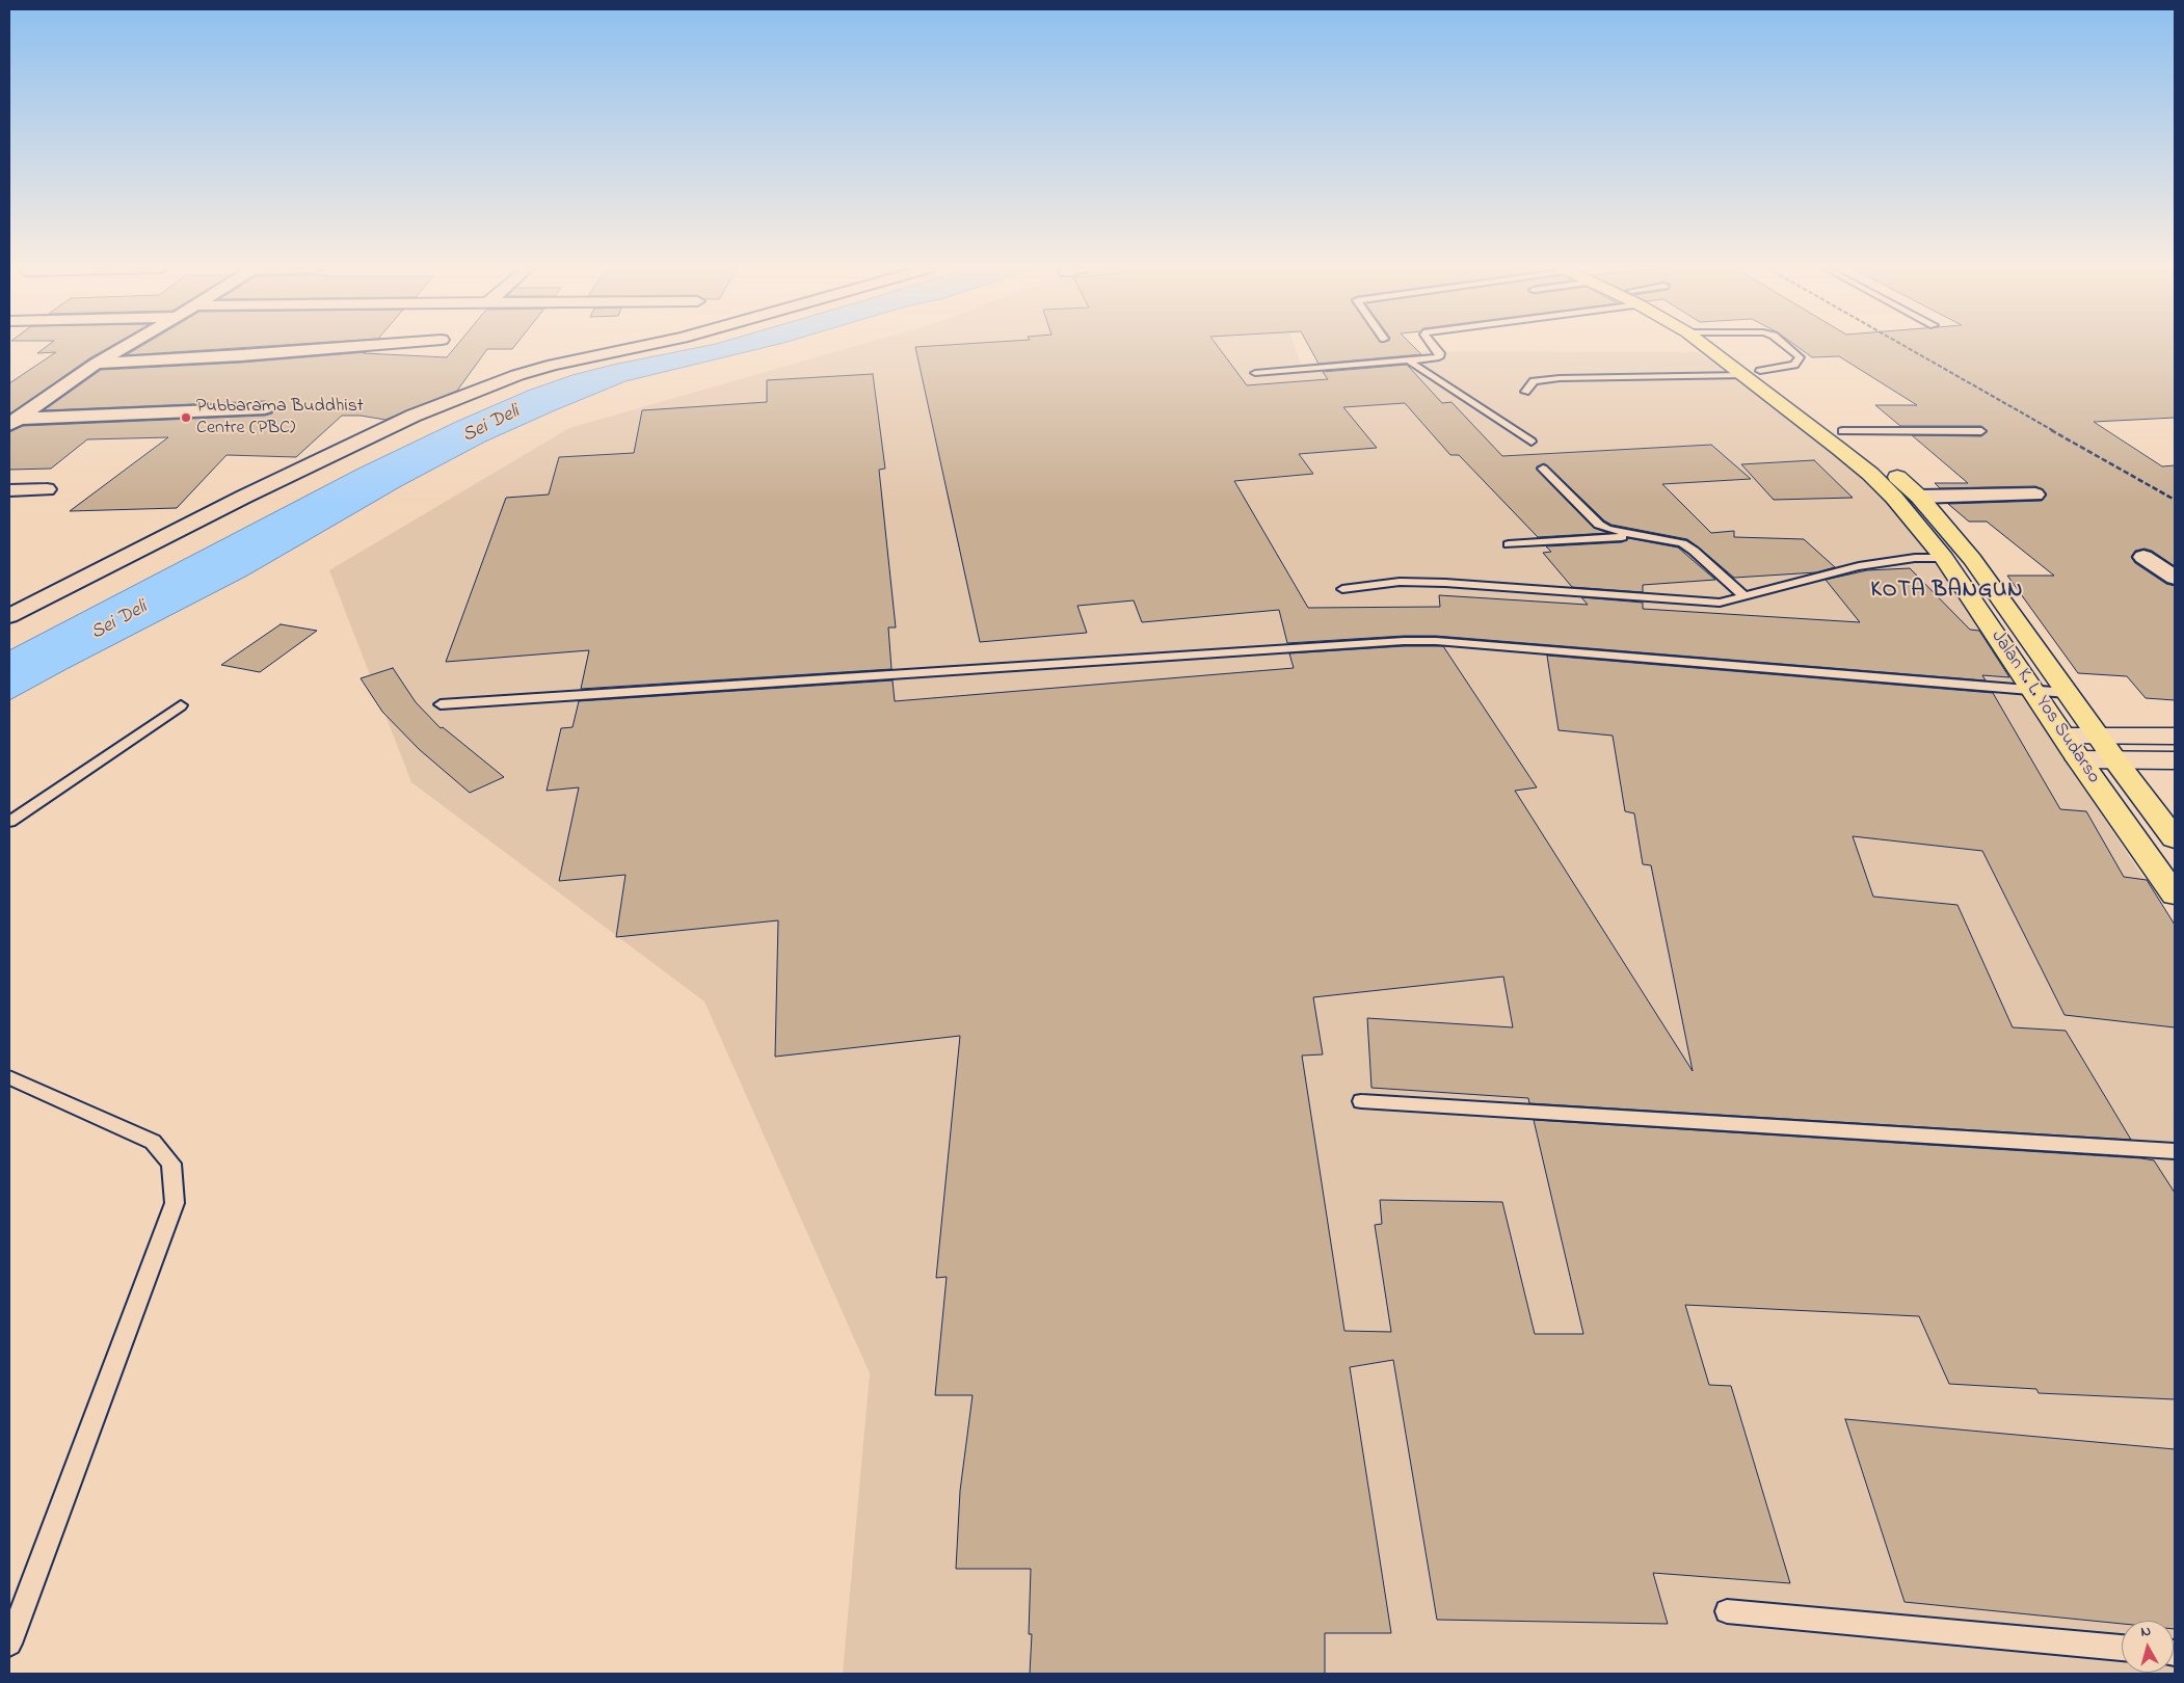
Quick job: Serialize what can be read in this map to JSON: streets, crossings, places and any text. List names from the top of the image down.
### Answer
{
  "streets": {
    "highway": ["Jalan K. L. Yos Sudarso"]
  },
  "districts": ["KOTA BANGUN"],
  "water": ["Sei Deli"],
  "places": ["Pubbarama Buddhist Centre (PBC)"],
  "north": "top"
}
